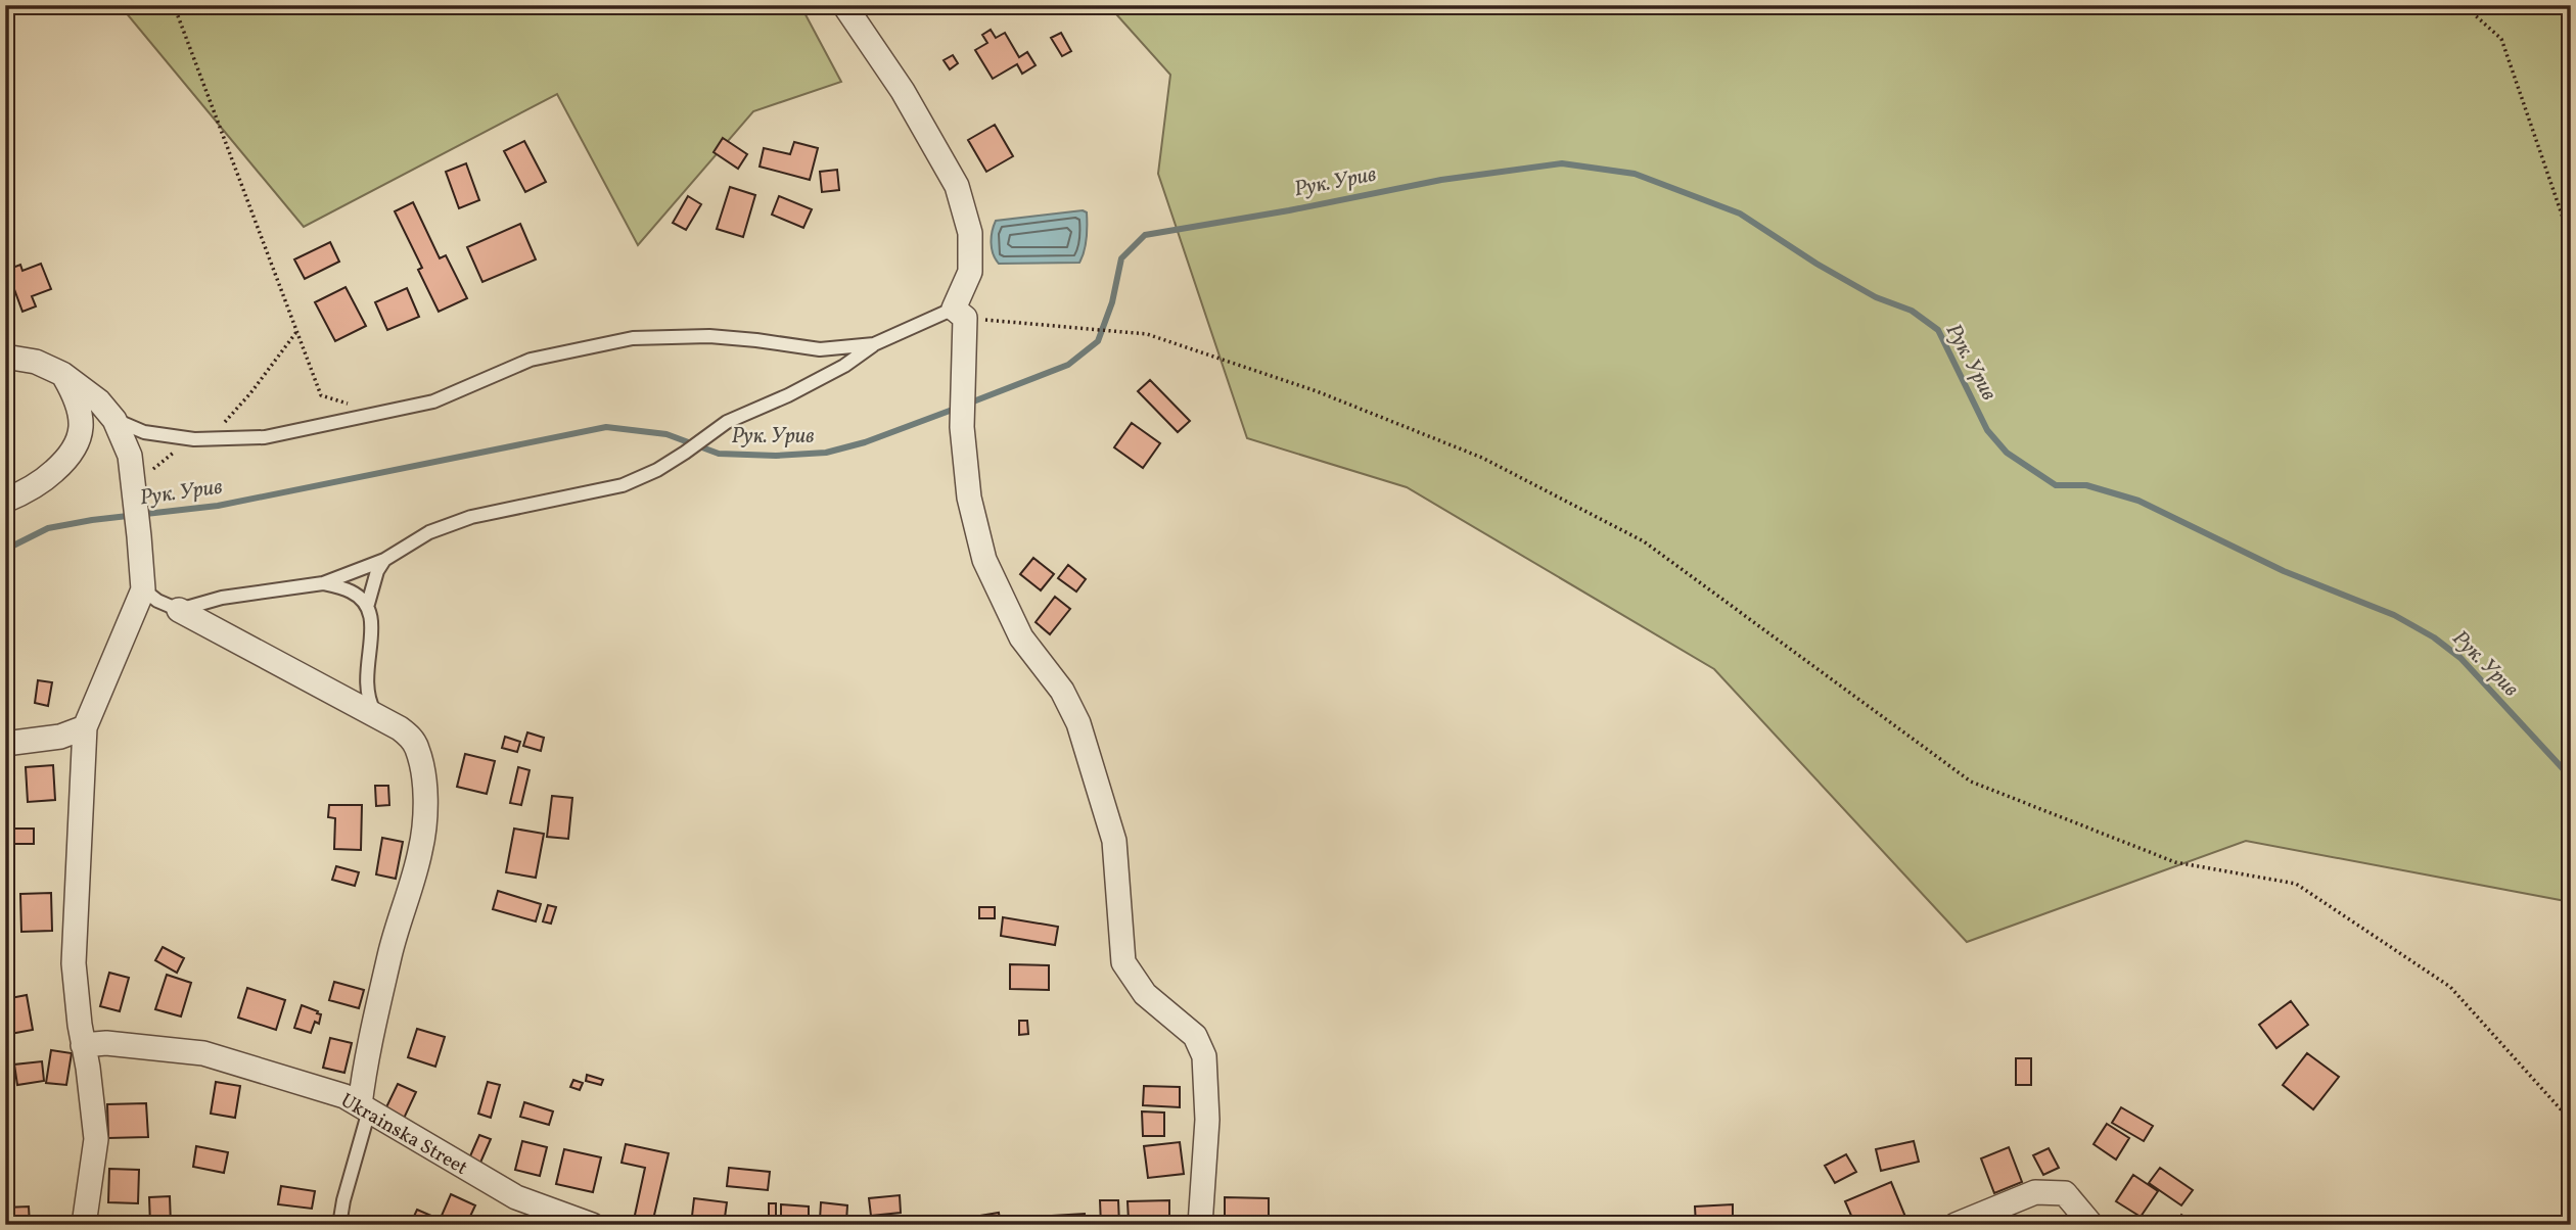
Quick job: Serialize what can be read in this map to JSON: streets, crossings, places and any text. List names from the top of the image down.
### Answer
{
  "streets": {
    "street": ["Ukrainska Street"]
  },
  "water": ["Рук. Урив"]
}
